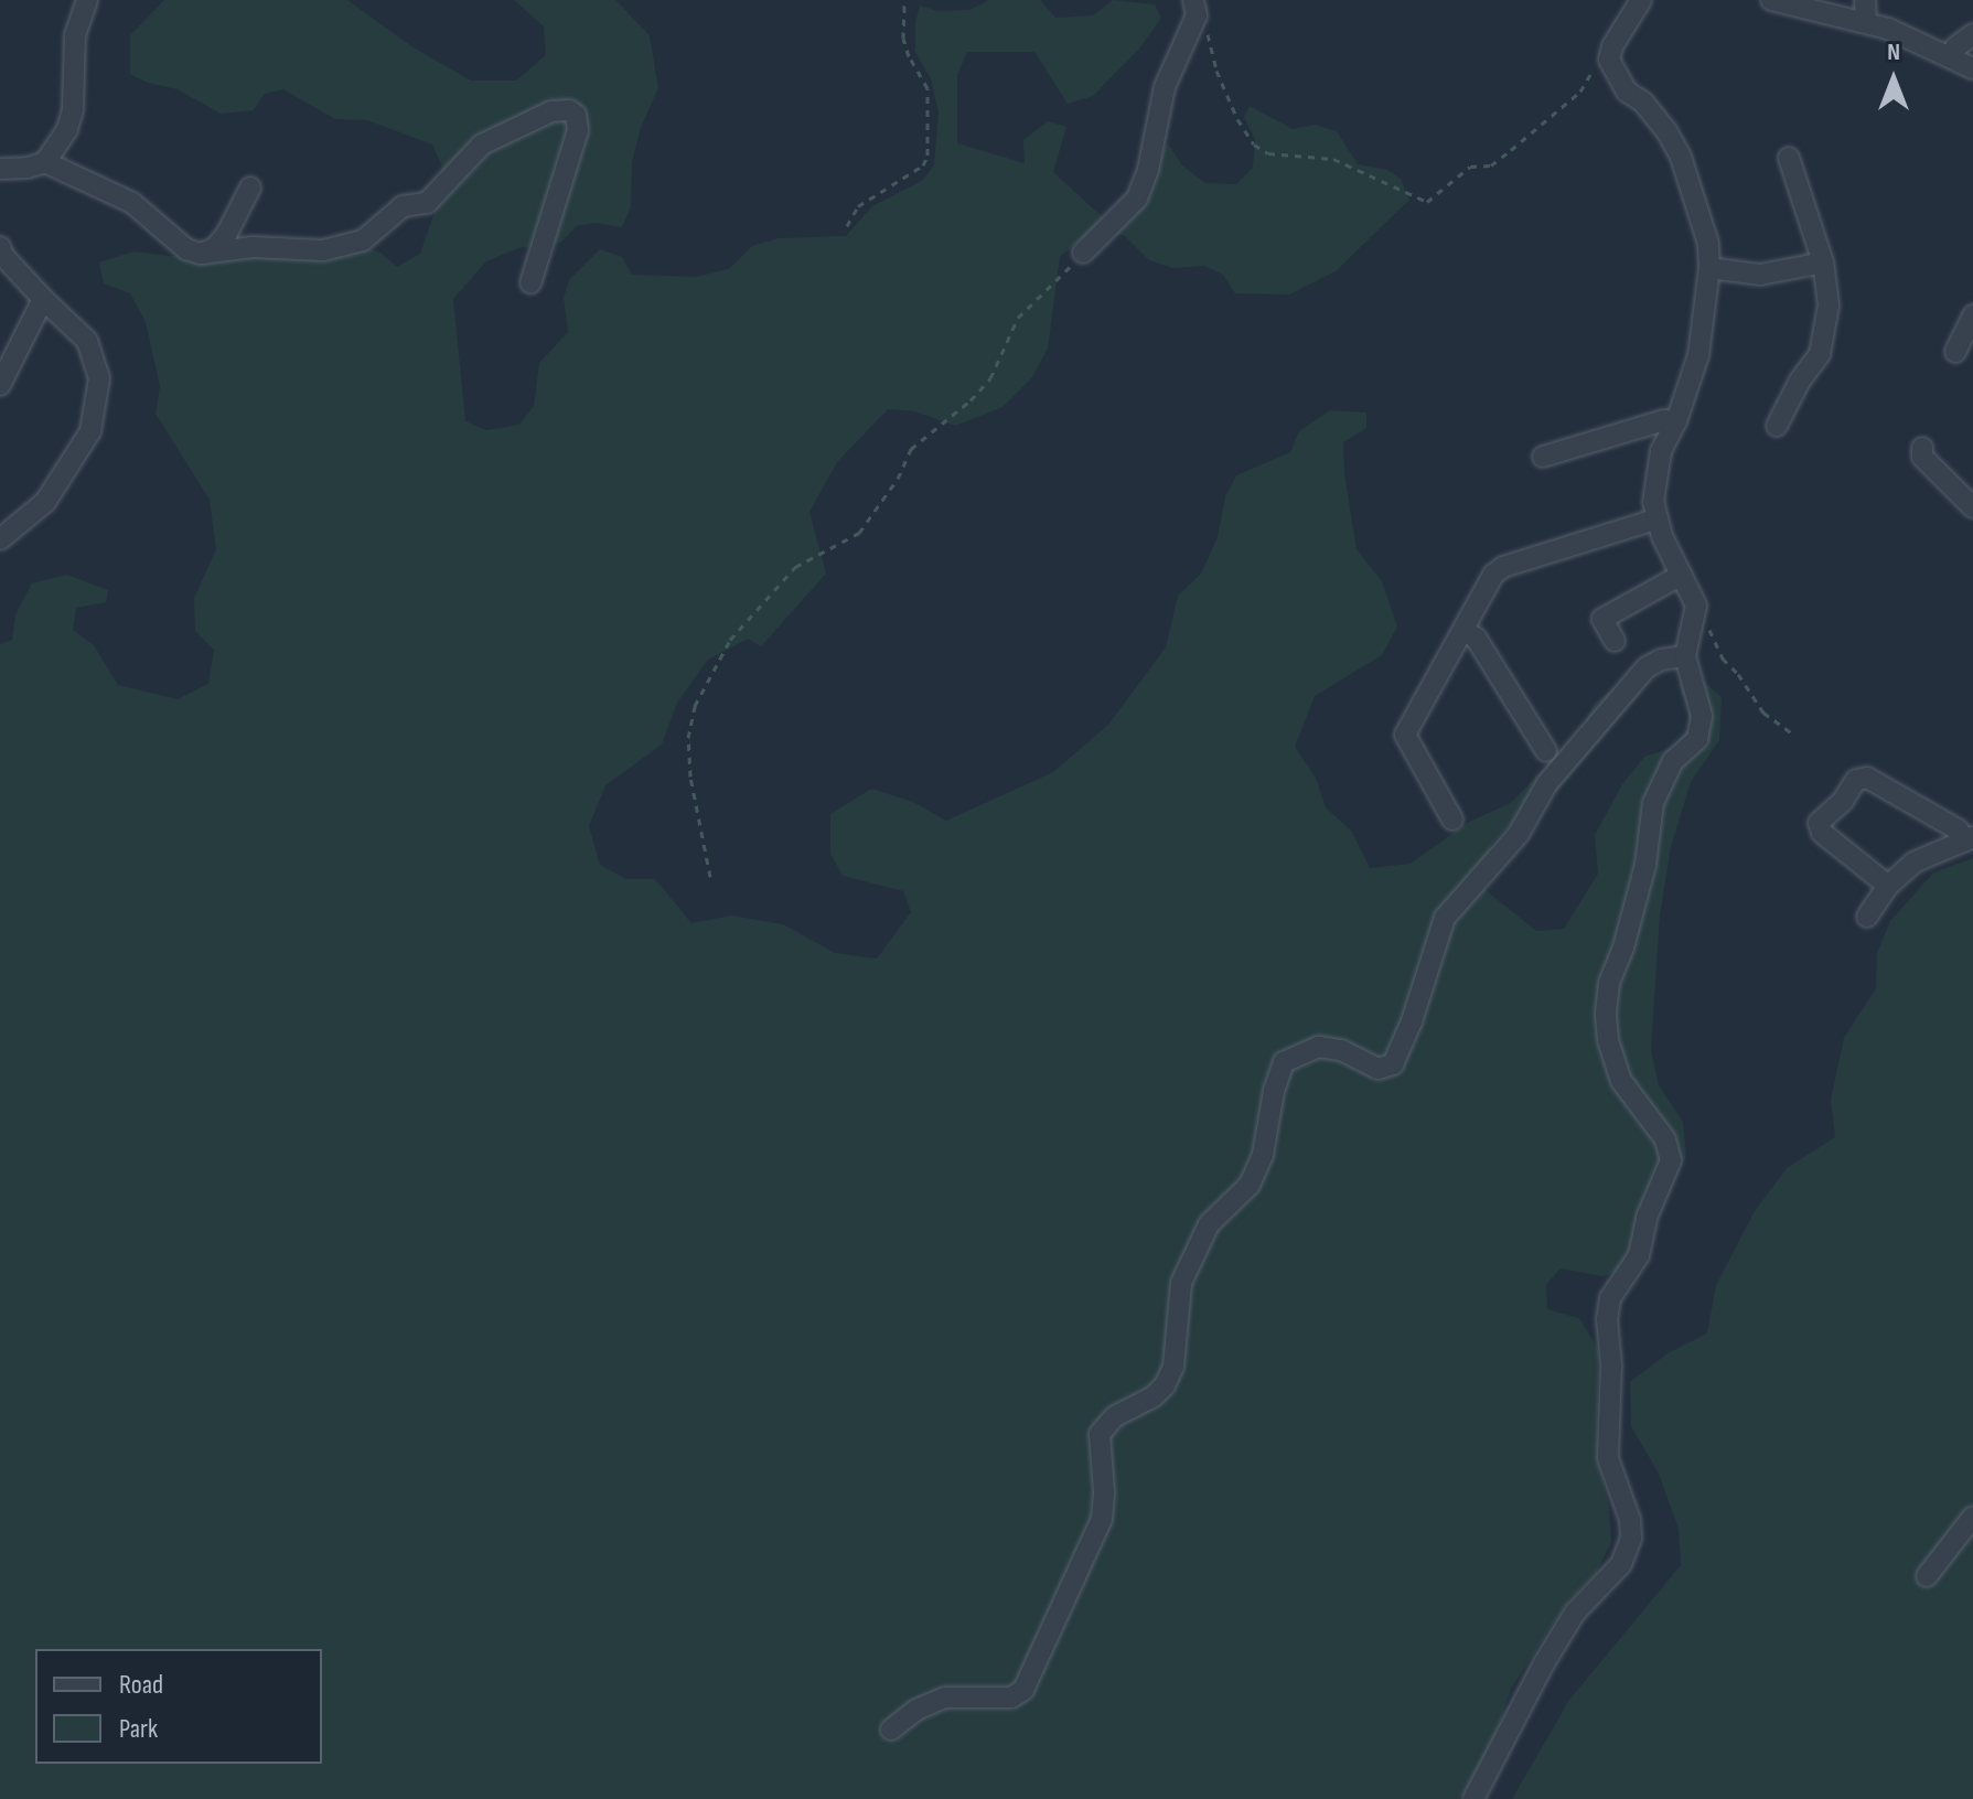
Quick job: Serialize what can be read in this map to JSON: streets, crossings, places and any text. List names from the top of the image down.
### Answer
{
  "legend": ["Road", "Park"],
  "north": "top"
}
